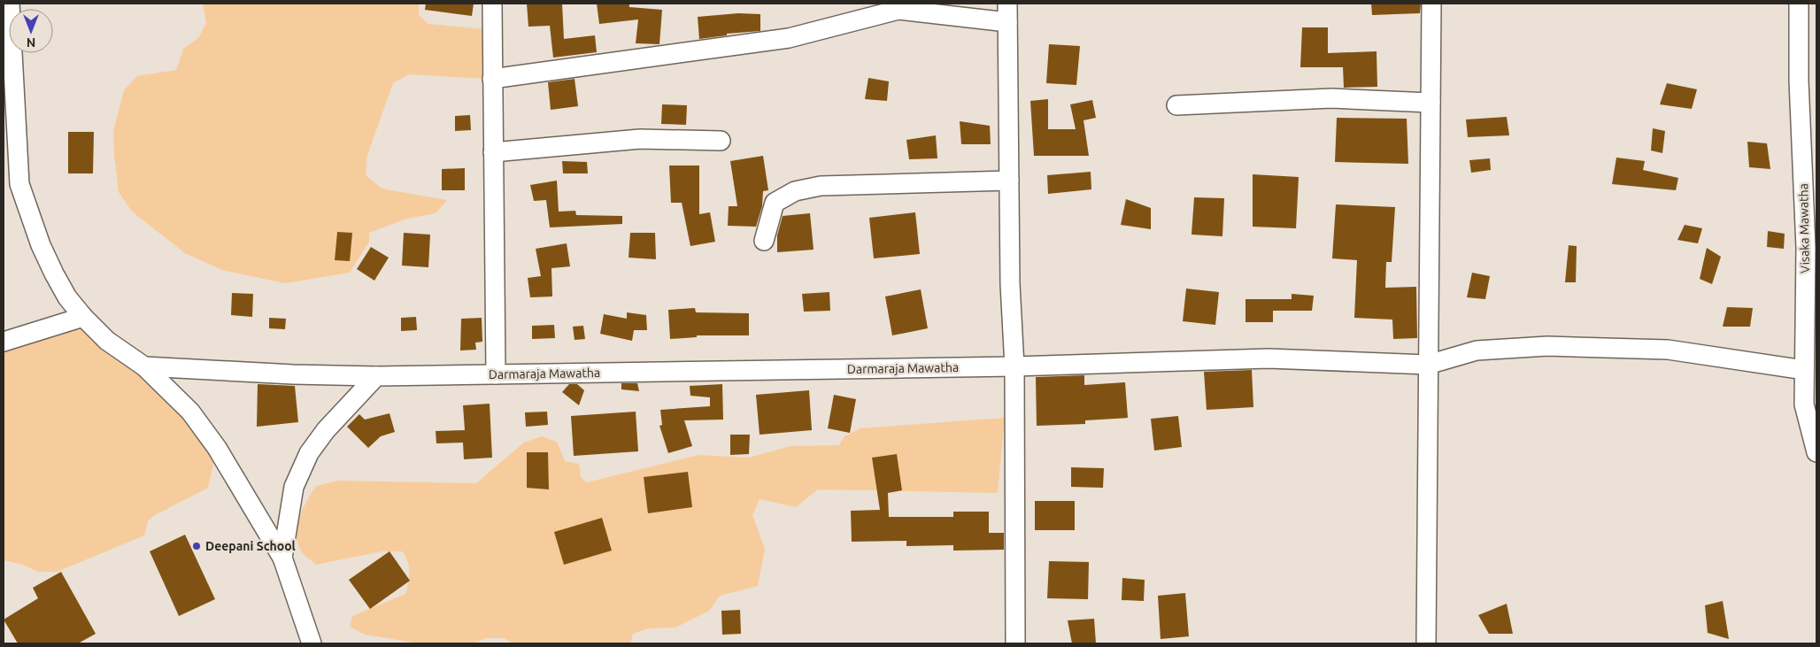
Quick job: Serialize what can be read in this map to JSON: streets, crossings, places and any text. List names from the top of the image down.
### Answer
{
  "streets": {
    "street": ["Visaka Mawatha", "Darmaraja Mawatha"]
  },
  "crossings": [
    ["Visaka Mawatha", "Darmaraja Mawatha"]
  ],
  "places": ["Deepani School"],
  "north": "bottom"
}
